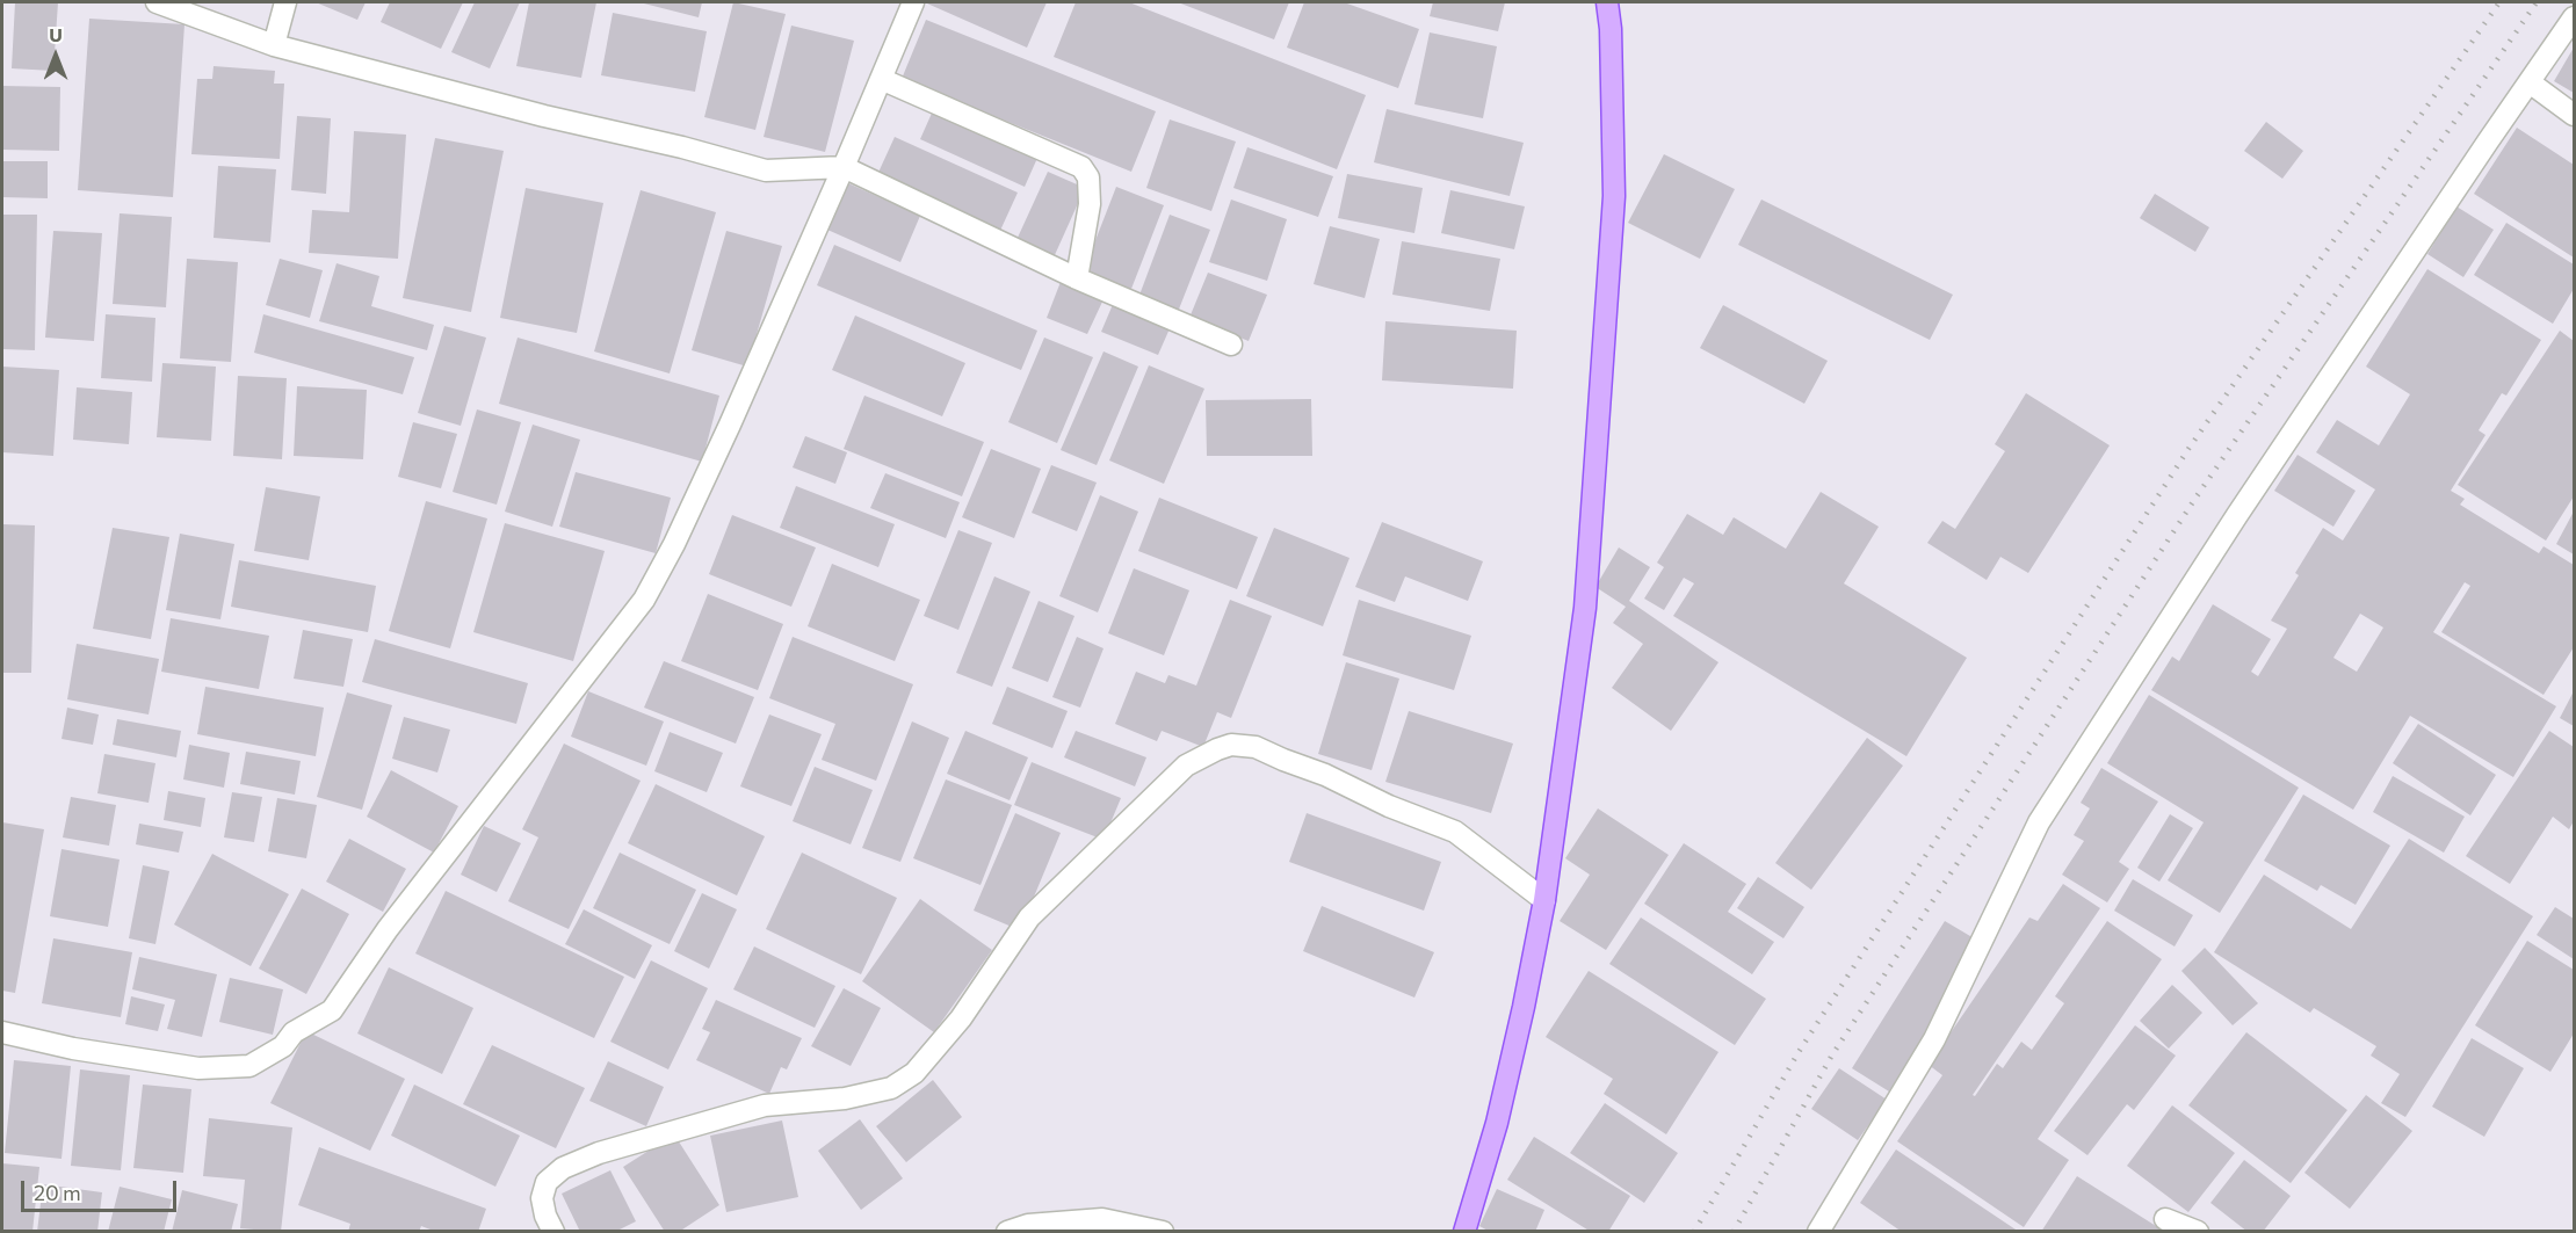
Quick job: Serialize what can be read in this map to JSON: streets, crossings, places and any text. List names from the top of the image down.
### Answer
{
  "scale_bar": "20 m",
  "north": "top"
}
